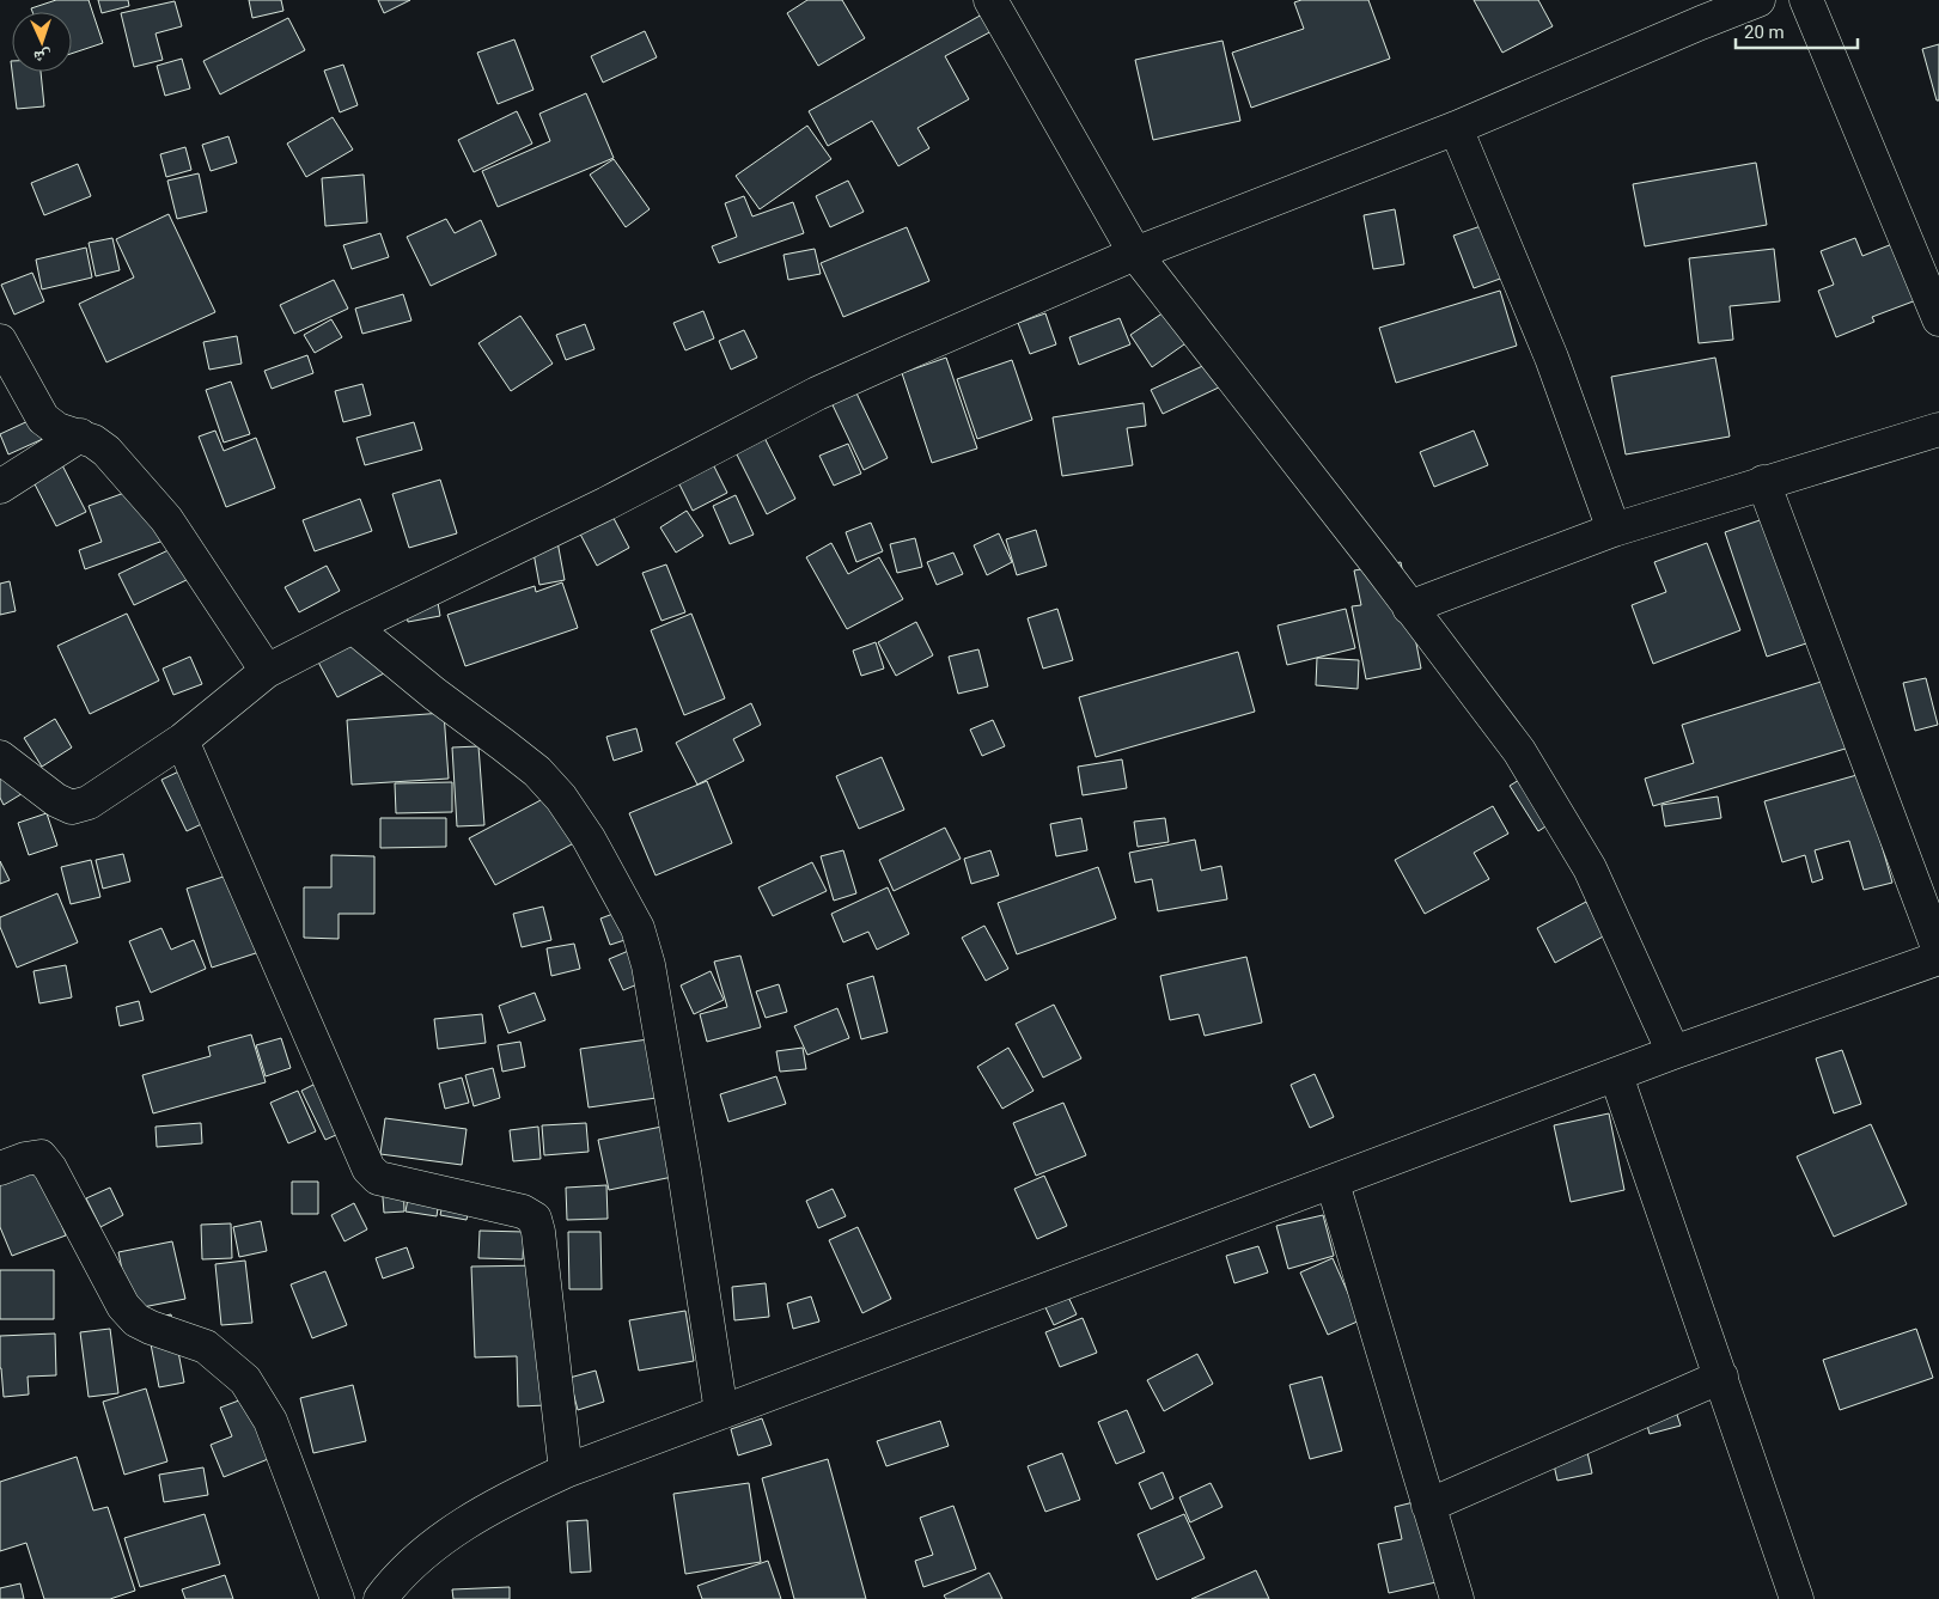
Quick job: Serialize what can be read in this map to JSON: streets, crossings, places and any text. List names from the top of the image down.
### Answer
{
  "scale_bar": "20 m",
  "north": "bottom"
}
